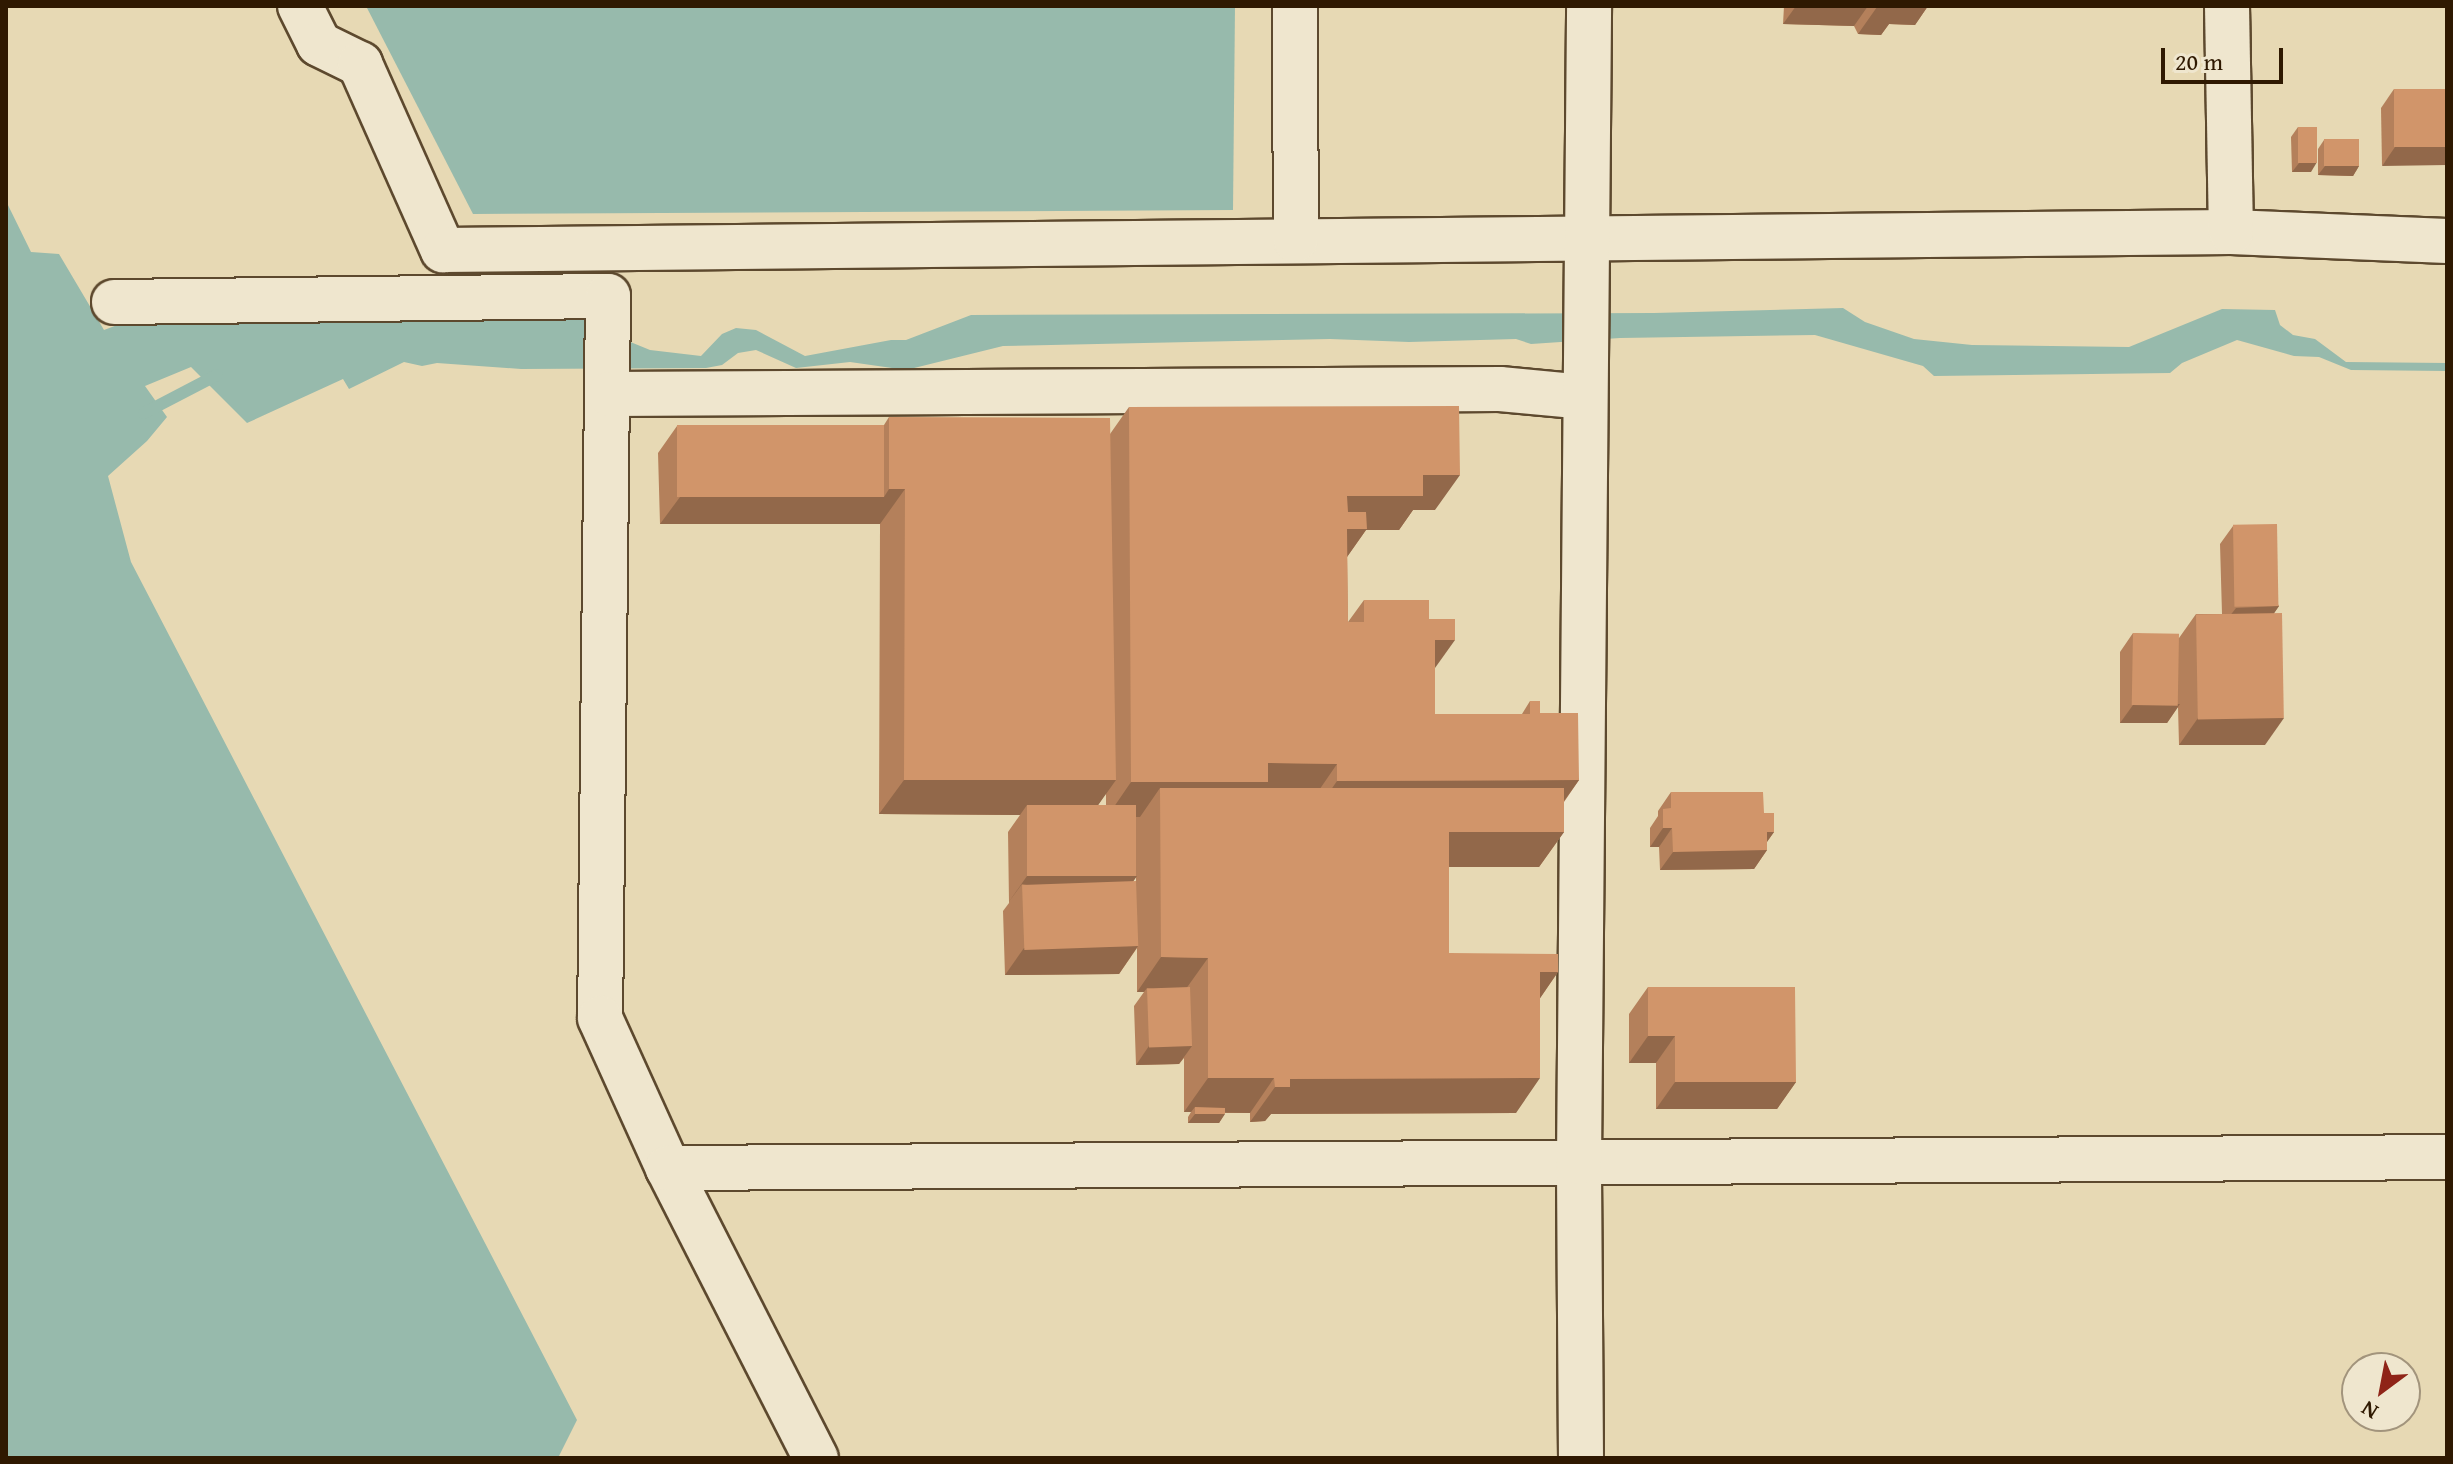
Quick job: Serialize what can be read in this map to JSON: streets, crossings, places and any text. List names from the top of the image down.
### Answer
{
  "scale_bar": "20 m",
  "north": "bottom left"
}
